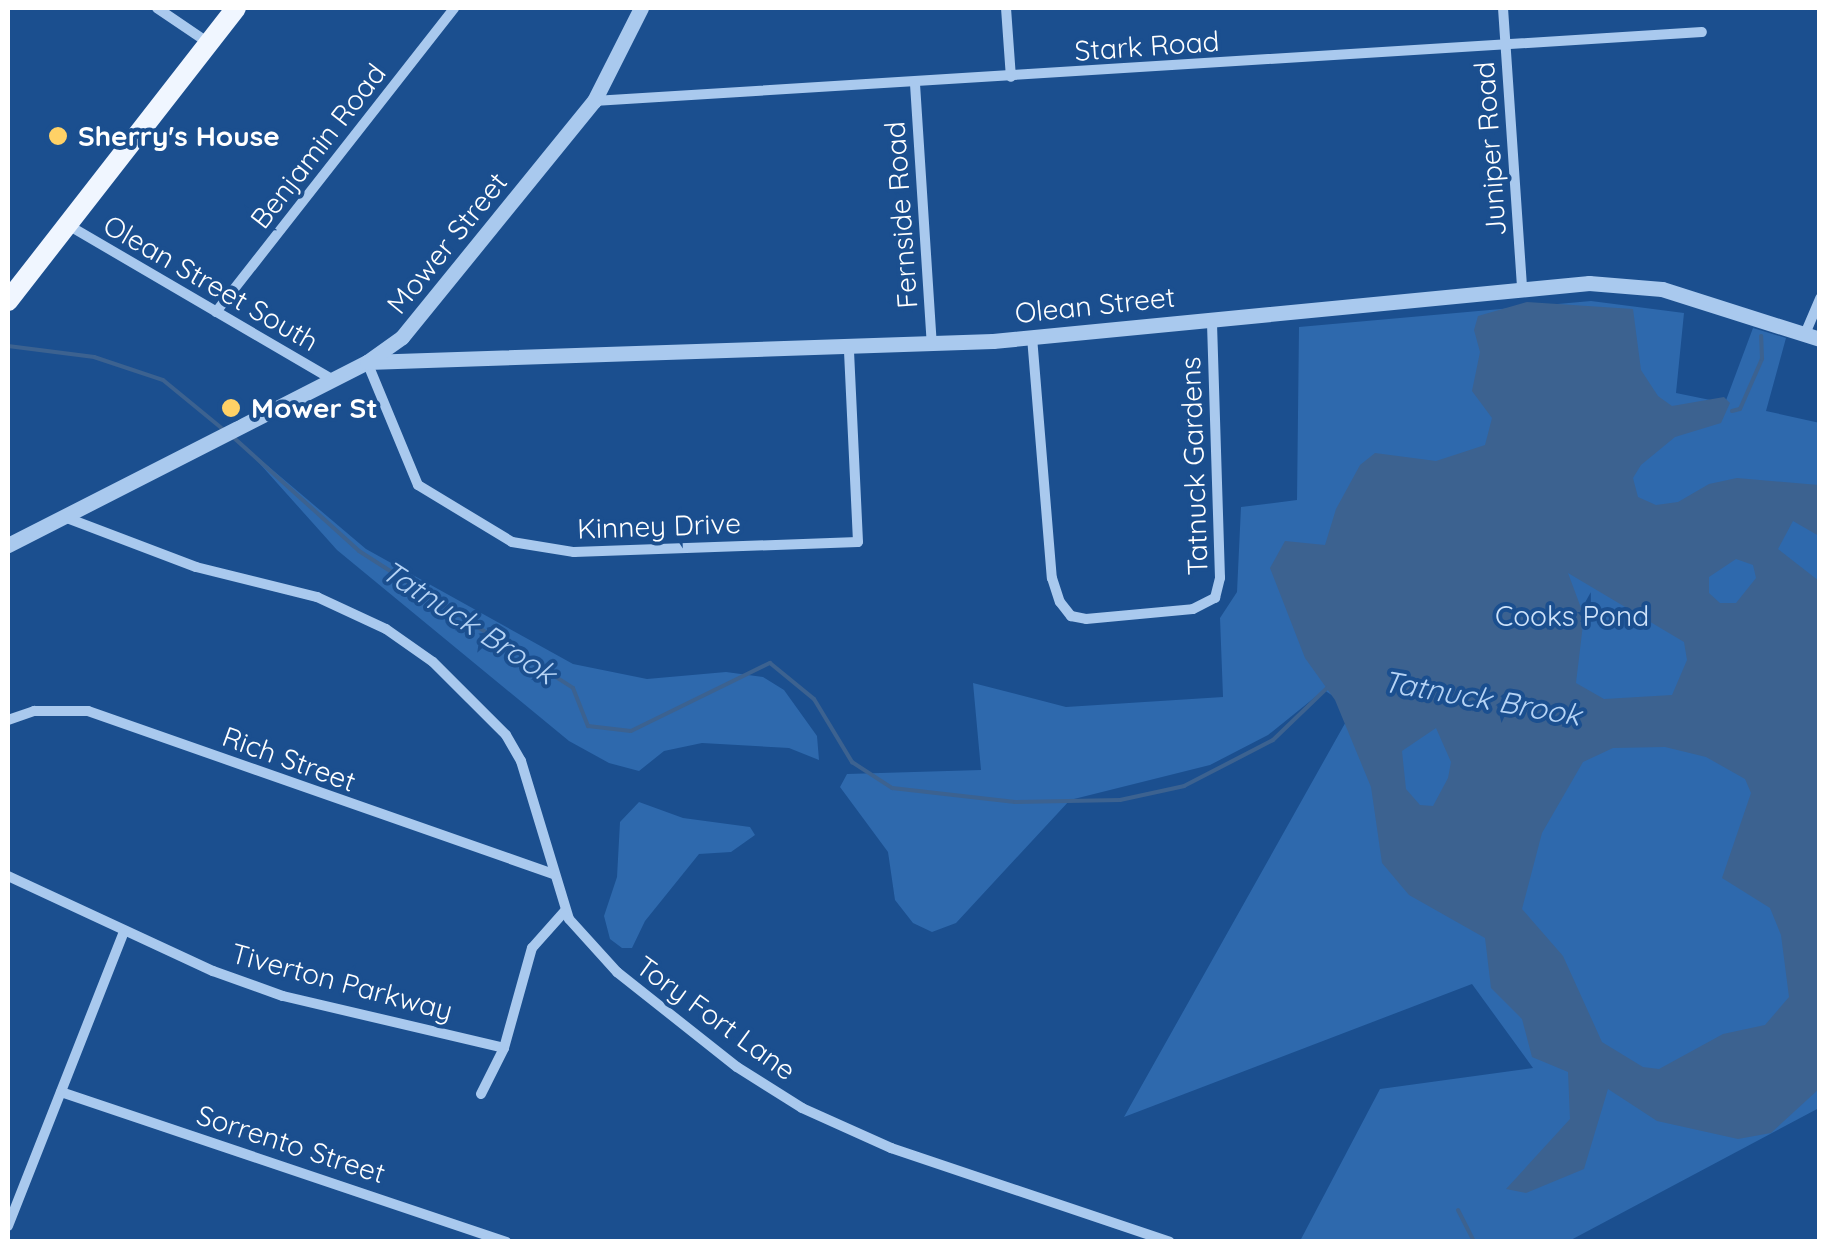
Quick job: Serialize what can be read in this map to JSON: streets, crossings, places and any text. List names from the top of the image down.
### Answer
{
  "streets": {
    "street": [
      "Stark Road",
      "Benjamin Road",
      "Juniper Road",
      "Fernside Road",
      "Mower Street",
      "Olean Street South",
      "Olean Street",
      "Tatnuck Gardens",
      "Kinney Drive",
      "Rich Street",
      "Tiverton Parkway",
      "Tory Fort Lane",
      "Sorrento Street"
    ]
  },
  "crossings": [
    ["Stark Road", "Juniper Road"],
    ["Stark Road", "Fernside Road"],
    ["Stark Road", "Mower Street"],
    ["Benjamin Road", "Olean Street South"],
    ["Juniper Road", "Olean Street"],
    ["Fernside Road", "Olean Street"],
    ["Mower Street", "Olean Street South"],
    ["Mower Street", "Olean Street"],
    ["Mower Street", "Kinney Drive"],
    ["Mower Street", "Tory Fort Lane"],
    ["Olean Street", "Tatnuck Gardens"],
    ["Olean Street", "Kinney Drive"],
    ["Rich Street", "Tory Fort Lane"]
  ],
  "water": ["Tatnuck Brook"],
  "parks": ["Cooks Pond"],
  "places": ["Sherry's House", "Mower St"]
}
